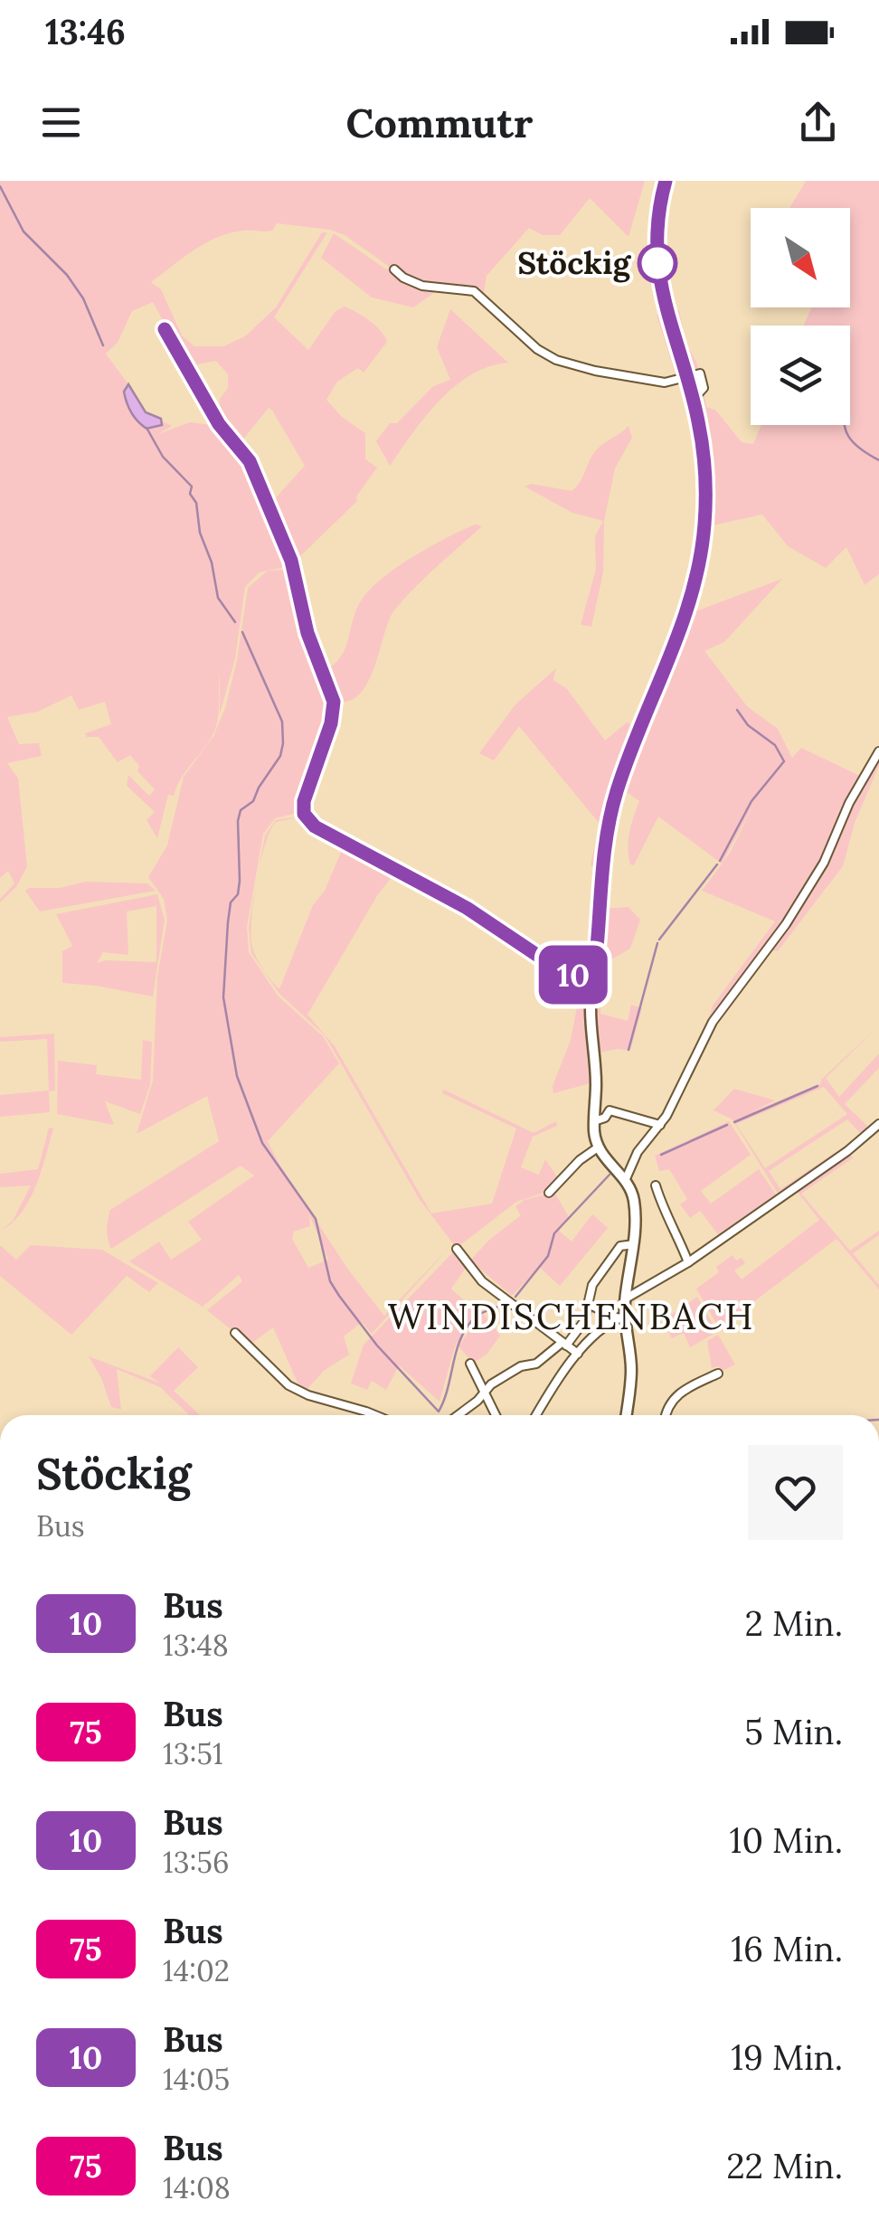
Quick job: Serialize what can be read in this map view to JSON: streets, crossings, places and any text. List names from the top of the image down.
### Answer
{
  "districts": ["WINDISCHENBACH"],
  "places": ["Stöckig"],
  "lines": ["bus line 10"],
  "north": "bottom right",
  "page": {
    "status": "13:46",
    "header": "Commutr",
    "on_map": "10",
    "heading": ["Stöckig", "Bus"],
    "list": [
      {
        "mark": "10",
        "name": "Bus",
        "note": "13:48",
        "value": "2 Min."
      },
      {
        "mark": "75",
        "name": "Bus",
        "note": "13:51",
        "value": "5 Min."
      },
      {
        "mark": "10",
        "name": "Bus",
        "note": "13:56",
        "value": "10 Min."
      },
      {
        "mark": "75",
        "name": "Bus",
        "note": "14:02",
        "value": "16 Min."
      },
      {
        "mark": "10",
        "name": "Bus",
        "note": "14:05",
        "value": "19 Min."
      },
      {
        "mark": "75",
        "name": "Bus",
        "note": "14:08",
        "value": "22 Min."
      }
    ]
  }
}
